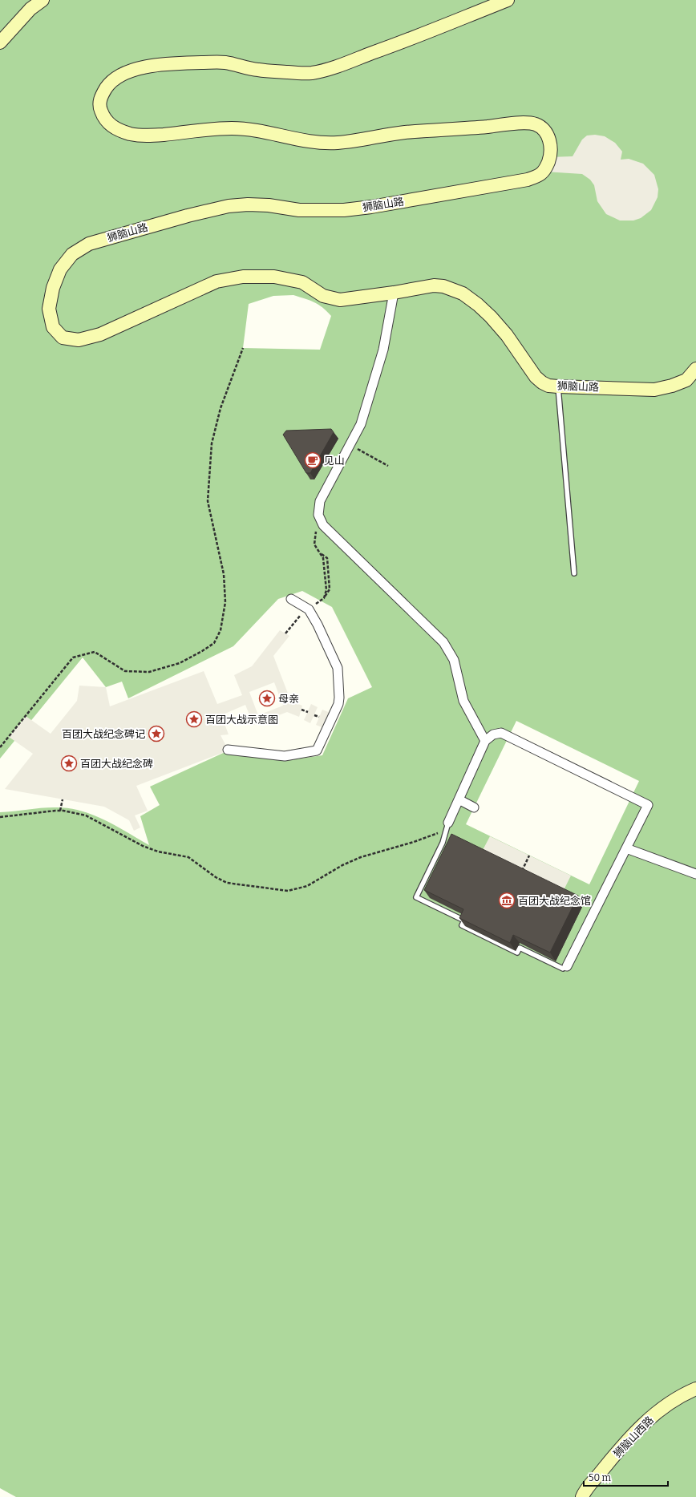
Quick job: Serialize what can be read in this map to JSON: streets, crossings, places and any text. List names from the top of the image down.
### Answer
{
  "streets": {
    "street": ["狮脑山路", "狮脑山西路"]
  },
  "places": {
    "cafe": ["见山"],
    "place": [
      "母亲",
      "百团大战示意图",
      "百团大战纪念碑记",
      "百团大战纪念碑"
    ],
    "museum": ["百团大战纪念馆"]
  },
  "scale_bar": "50 m"
}
